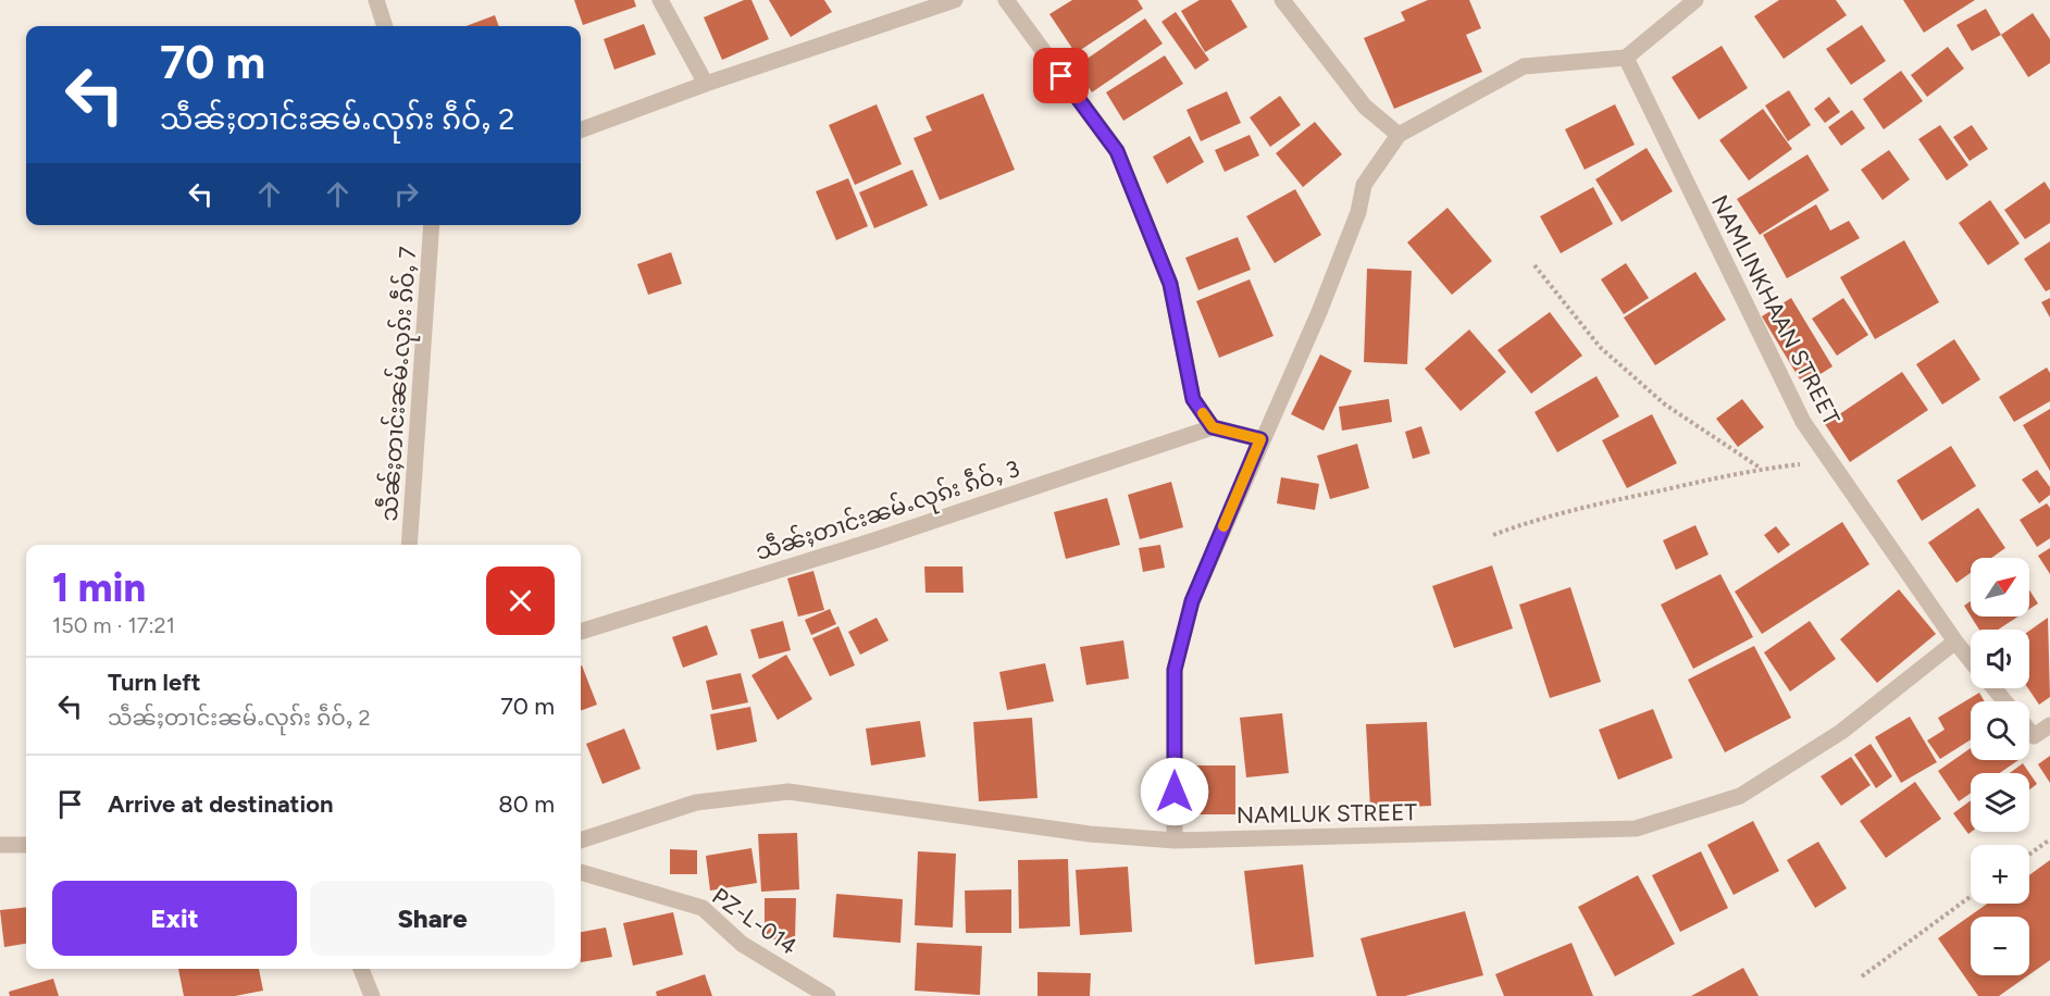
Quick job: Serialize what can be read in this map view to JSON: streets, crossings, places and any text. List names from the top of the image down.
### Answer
{
  "streets": {
    "street": [
      "NAMLINKHAAN STREET",
      "သဵၼ်ႈတၢင်းၼမ်ႉလုၵ်း ၵဵဝ်ႇ 7",
      "သဵၼ်ႈတၢင်းၼမ်ႉလုၵ်း ၵဵဝ်ႇ 3",
      "NAMLUK STREET",
      "PZ-L-014"
    ]
  },
  "crossings": [
    ["NAMLINKHAAN STREET", "NAMLUK STREET"]
  ],
  "north": "top right",
  "page": {
    "turn": ["70 m", "သဵၼ်ႈတၢင်းၼမ်ႉလုၵ်း ၵဵဝ်ႇ 2"],
    "heading": ["1 min", "150 m · 17:21"],
    "map_buttons": ["+", "−"],
    "list": [
      {
        "name": "Turn left",
        "note": "သဵၼ်ႈတၢင်းၼမ်ႉလုၵ်း ၵဵဝ်ႇ 2",
        "value": "70 m"
      },
      {
        "name": "Arrive at destination",
        "value": "80 m"
      }
    ],
    "buttons": ["Exit", "Share"]
  }
}
